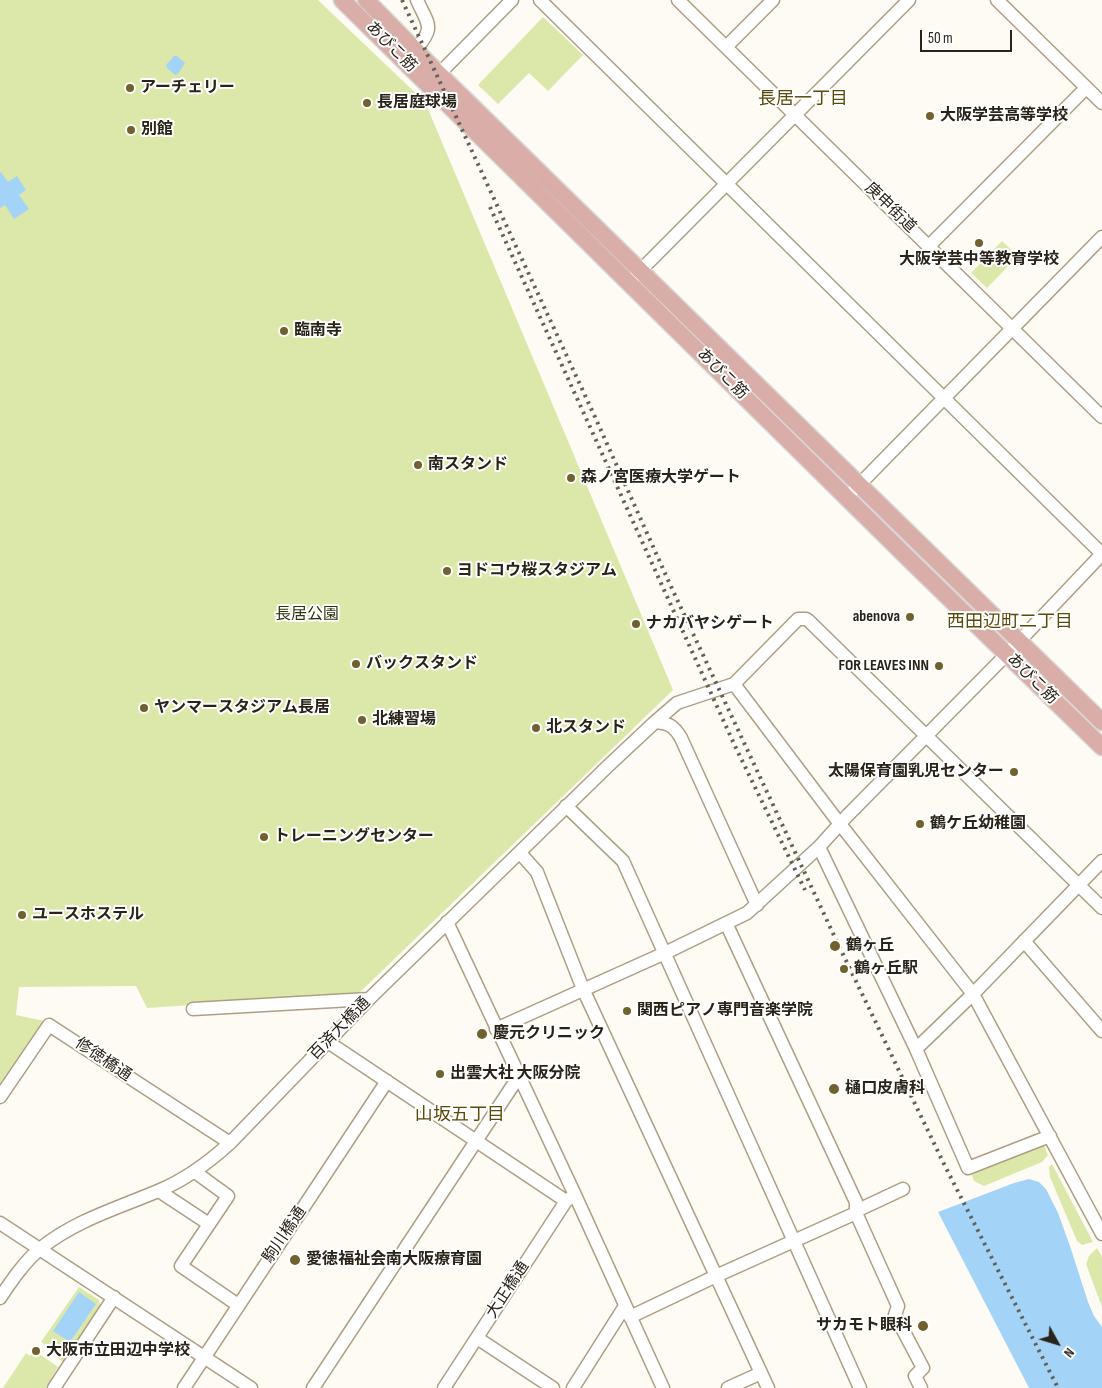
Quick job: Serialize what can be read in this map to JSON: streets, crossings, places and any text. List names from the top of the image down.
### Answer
{
  "streets": {
    "main road": ["あびこ筋"],
    "street": [
      "庚申街道",
      "百済大橋通",
      "修徳橋通",
      "駒川橋通",
      "大正橋通"
    ]
  },
  "crossings": [
    ["百済大橋通", "修徳橋通"]
  ],
  "districts": ["長居一丁目", "西田辺町二丁目", "山坂五丁目"],
  "parks": ["長居公園"],
  "places": [
    "アーチェリー",
    "長居庭球場",
    "大阪学芸高等学校",
    "別館",
    "大阪学芸中等教育学校",
    "臨南寺",
    "南スタンド",
    "森ノ宮医療大学ゲート",
    "ヨドコウ桜スタジアム",
    "abenova",
    "ナカバヤシゲート",
    "バックスタンド",
    "FOR LEAVES INN",
    "ヤンマースタジアム長居",
    "北練習場",
    "北スタンド",
    "太陽保育園乳児センター",
    "鶴ケ丘幼稚園",
    "トレーニングセンター",
    "ユースホステル",
    "鶴ヶ丘",
    "鶴ヶ丘駅",
    "関西ピアノ専門音楽学院",
    "慶元クリニック",
    "出雲大社 大阪分院",
    "樋口皮膚科",
    "愛徳福祉会南大阪療育園",
    "サカモト眼科",
    "大阪市立田辺中学校"
  ],
  "scale_bar": "50 m",
  "north": "bottom right"
}
